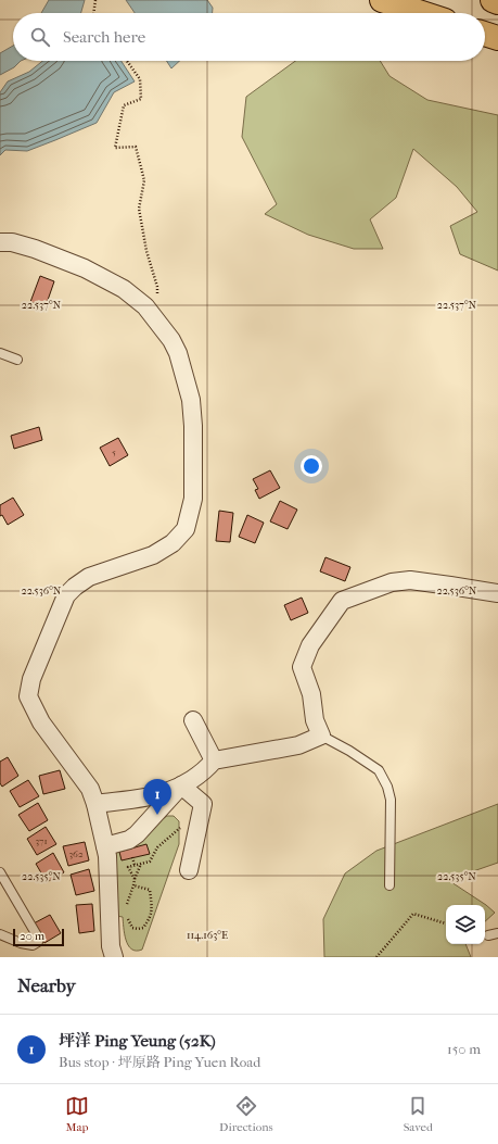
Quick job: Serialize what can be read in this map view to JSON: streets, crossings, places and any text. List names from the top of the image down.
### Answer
{
  "house_numbers": ["5", "371", "362"],
  "scale_bar": "20 m",
  "page": {
    "search": "Search here",
    "pins": "1",
    "scale": "20 m",
    "heading": "Nearby",
    "list": [
      {
        "mark": "1",
        "name": "坪洋 Ping Yeung (52K)",
        "note": "Bus stop · 坪原路 Ping Yuen Road",
        "value": "150 m"
      }
    ],
    "nav": ["Map", "Directions", "Saved"]
  },
  "coordinates": [
    "22.537°N",
    "22.536°N",
    "22.535°N",
    "114.163°E"
  ]
}
